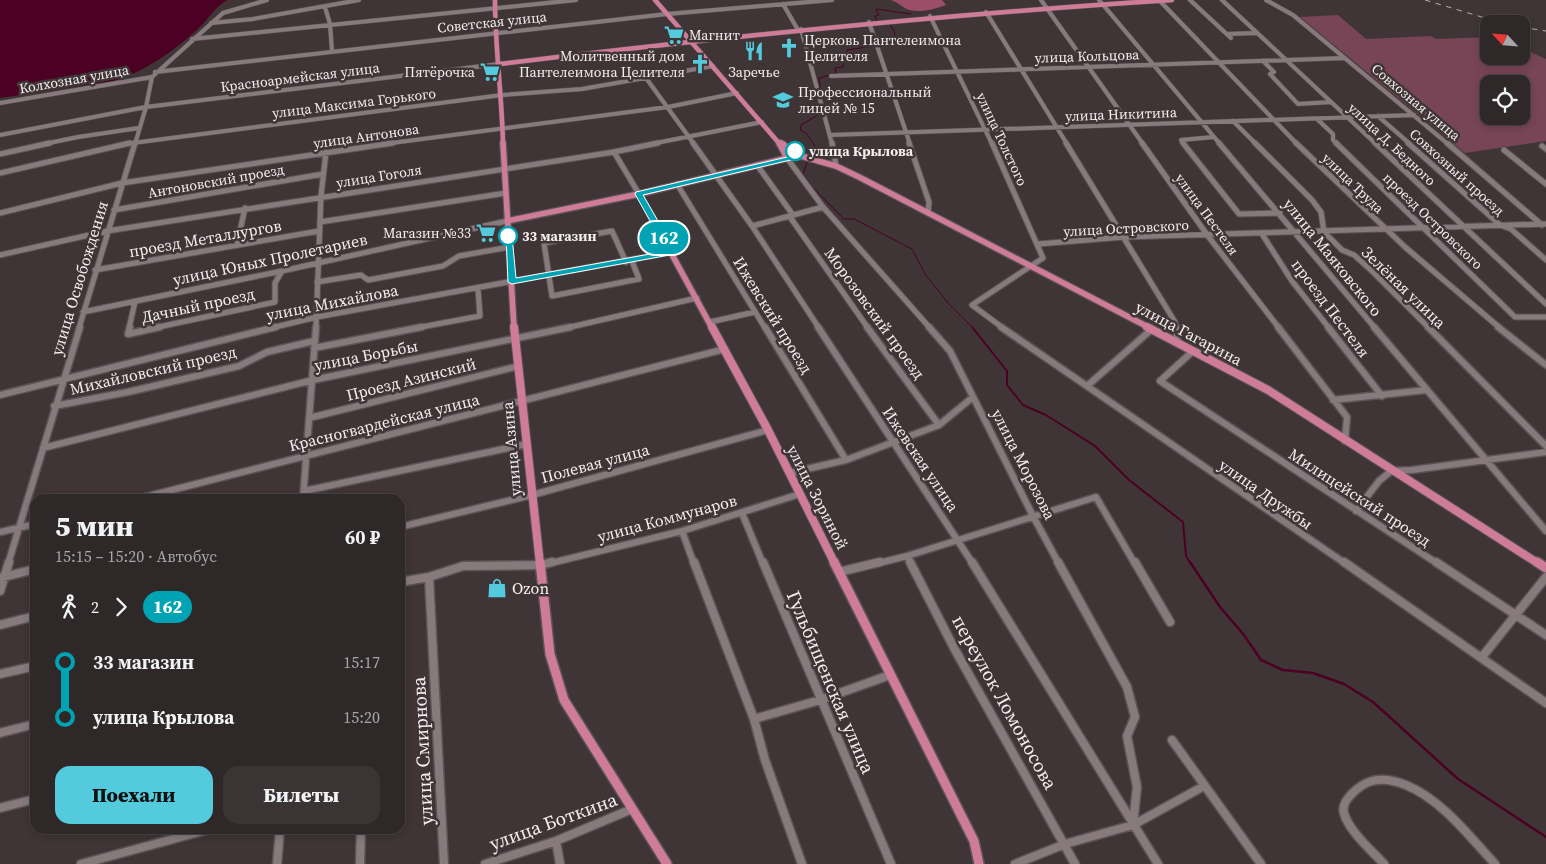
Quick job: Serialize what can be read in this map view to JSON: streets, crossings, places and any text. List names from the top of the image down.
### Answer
{
  "streets": {
    "main road": [
      "Красноармейская улица",
      "улица Юных Пролетариев",
      "улица Гагарина",
      "улица Азина",
      "улица Зориной"
    ],
    "street": [
      "Советская улица",
      "улица Кольцова",
      "Колхозная улица",
      "Совхозная улица",
      "улица Максима Горького",
      "улица Никитина",
      "улица Антонова",
      "улица Толстого",
      "улица Д. Бедного",
      "Совхозный проезд",
      "улица Гоголя",
      "Антоновский проезд",
      "улица Труда",
      "улица Пестеля",
      "проезд Островского",
      "улица Островского",
      "проезд Металлургов",
      "улица Маяковского",
      "улица Освобождения",
      "Зелёная улица",
      "улица Михайлова",
      "Дачный проезд",
      "проезд Пестеля",
      "Морозовский проезд",
      "Ижевский проезд",
      "улица Борьбы",
      "Михайловский проезд",
      "Проезд Азинский",
      "Красногвардейская улица",
      "Ижевская улица",
      "Полевая улица",
      "улица Морозова",
      "улица Дружбы",
      "Милицейский проезд",
      "улица Коммунаров",
      "Гульбищенская улица",
      "переулок Ломоносова",
      "улица Смирнова",
      "улица Боткина"
    ]
  },
  "crossings": [
    ["Советская улица", "улица Освобождения"],
    ["Советская улица", "улица Азина"],
    ["улица Кольцова", "Совхозная улица"],
    ["улица Кольцова", "улица Толстого"],
    ["улица Кольцова", "улица Д. Бедного"],
    ["улица Кольцова", "улица Труда"],
    ["улица Кольцова", "улица Пестеля"],
    ["улица Кольцова", "улица Маяковского"],
    ["Красноармейская улица", "улица Толстого"],
    ["Красноармейская улица", "улица Труда"],
    ["Красноармейская улица", "улица Пестеля"],
    ["Красноармейская улица", "улица Маяковского"],
    ["Красноармейская улица", "улица Освобождения"],
    ["Красноармейская улица", "улица Азина"],
    ["Колхозная улица", "улица Освобождения"],
    ["Совхозная улица", "улица Никитина"],
    ["Совхозная улица", "улица Островского"],
    ["улица Максима Горького", "улица Освобождения"],
    ["улица Максима Горького", "улица Азина"],
    ["улица Максима Горького", "Ижевская улица"],
    ["улица Никитина", "улица Толстого"],
    ["улица Никитина", "улица Д. Бедного"],
    ["улица Никитина", "Совхозный проезд"],
    ["улица Никитина", "улица Труда"],
    ["улица Никитина", "улица Пестеля"],
    ["улица Никитина", "проезд Островского"],
    ["улица Никитина", "улица Маяковского"],
    ["улица Антонова", "улица Освобождения"],
    ["улица Антонова", "улица Азина"],
    ["улица Антонова", "Ижевская улица"],
    ["улица Толстого", "улица Островского"],
    ["улица Д. Бедного", "улица Островского"],
    ["Совхозный проезд", "улица Островского"],
    ["улица Гоголя", "улица Освобождения"],
    ["улица Гоголя", "улица Азина"],
    ["улица Гоголя", "Ижевская улица"],
    ["улица Гоголя", "улица Зориной"],
    ["Антоновский проезд", "улица Освобождения"],
    ["улица Труда", "улица Островского"],
    ["улица Пестеля", "улица Островского"],
    ["улица Пестеля", "улица Гагарина"],
    ["проезд Островского", "улица Островского"],
    ["улица Островского", "улица Маяковского"],
    ["улица Островского", "Зелёная улица"],
    ["улица Островского", "проезд Пестеля"],
    ["проезд Металлургов", "улица Освобождения"],
    ["улица Юных Пролетариев", "улица Освобождения"],
    ["улица Юных Пролетариев", "Дачный проезд"],
    ["улица Юных Пролетариев", "Морозовский проезд"],
    ["улица Юных Пролетариев", "Ижевский проезд"],
    ["улица Юных Пролетариев", "улица Гагарина"],
    ["улица Юных Пролетариев", "улица Азина"],
    ["улица Юных Пролетариев", "Ижевская улица"],
    ["улица Юных Пролетариев", "улица Морозова"],
    ["улица Юных Пролетариев", "улица Зориной"],
    ["улица Освобождения", "улица Михайлова"],
    ["улица Освобождения", "улица Борьбы"],
    ["улица Освобождения", "Михайловский проезд"],
    ["улица Михайлова", "Михайловский проезд"],
    ["улица Михайлова", "улица Азина"],
    ["улица Михайлова", "улица Зориной"],
    ["улица Гагарина", "улица Дружбы"],
    ["улица Гагарина", "Милицейский проезд"],
    ["улица Борьбы", "улица Азина"],
    ["улица Борьбы", "улица Зориной"],
    ["Проезд Азинский", "улица Азина"],
    ["Красногвардейская улица", "улица Азина"],
    ["Красногвардейская улица", "улица Зориной"],
    ["улица Азина", "Полевая улица"],
    ["улица Азина", "улица Коммунаров"],
    ["улица Азина", "улица Боткина"],
    ["Ижевская улица", "улица Морозова"],
    ["Полевая улица", "улица Зориной"],
    ["улица Зориной", "улица Коммунаров"],
    ["улица Коммунаров", "Гульбищенская улица"],
    ["улица Коммунаров", "улица Смирнова"]
  ],
  "places": {
    "supermarket": ["Магнит", "Пятёрочка", "Магазин №33"],
    "church": ["Церковь Пантелеимона Целителя", "Молитвенный дом Пантелеимона Целителя"],
    "restaurant": ["Заречье"],
    "school or university": ["Профессиональный лицей № 15"],
    "other": ["улица Крылова", "33 магазин"],
    "shop": ["Ozon"]
  },
  "lines": ["bus line 162"],
  "north": "top left",
  "page": {
    "on_map": "162",
    "heading": ["5 мин", "15:15 – 15:20 · Автобус", "60 ₽"],
    "legs": ["2", "162"],
    "list": [
      {
        "name": "33 магазин",
        "value": "15:17"
      },
      {
        "name": "улица Крылова",
        "value": "15:20"
      }
    ],
    "buttons": ["Поехали", "Билеты"]
  }
}
